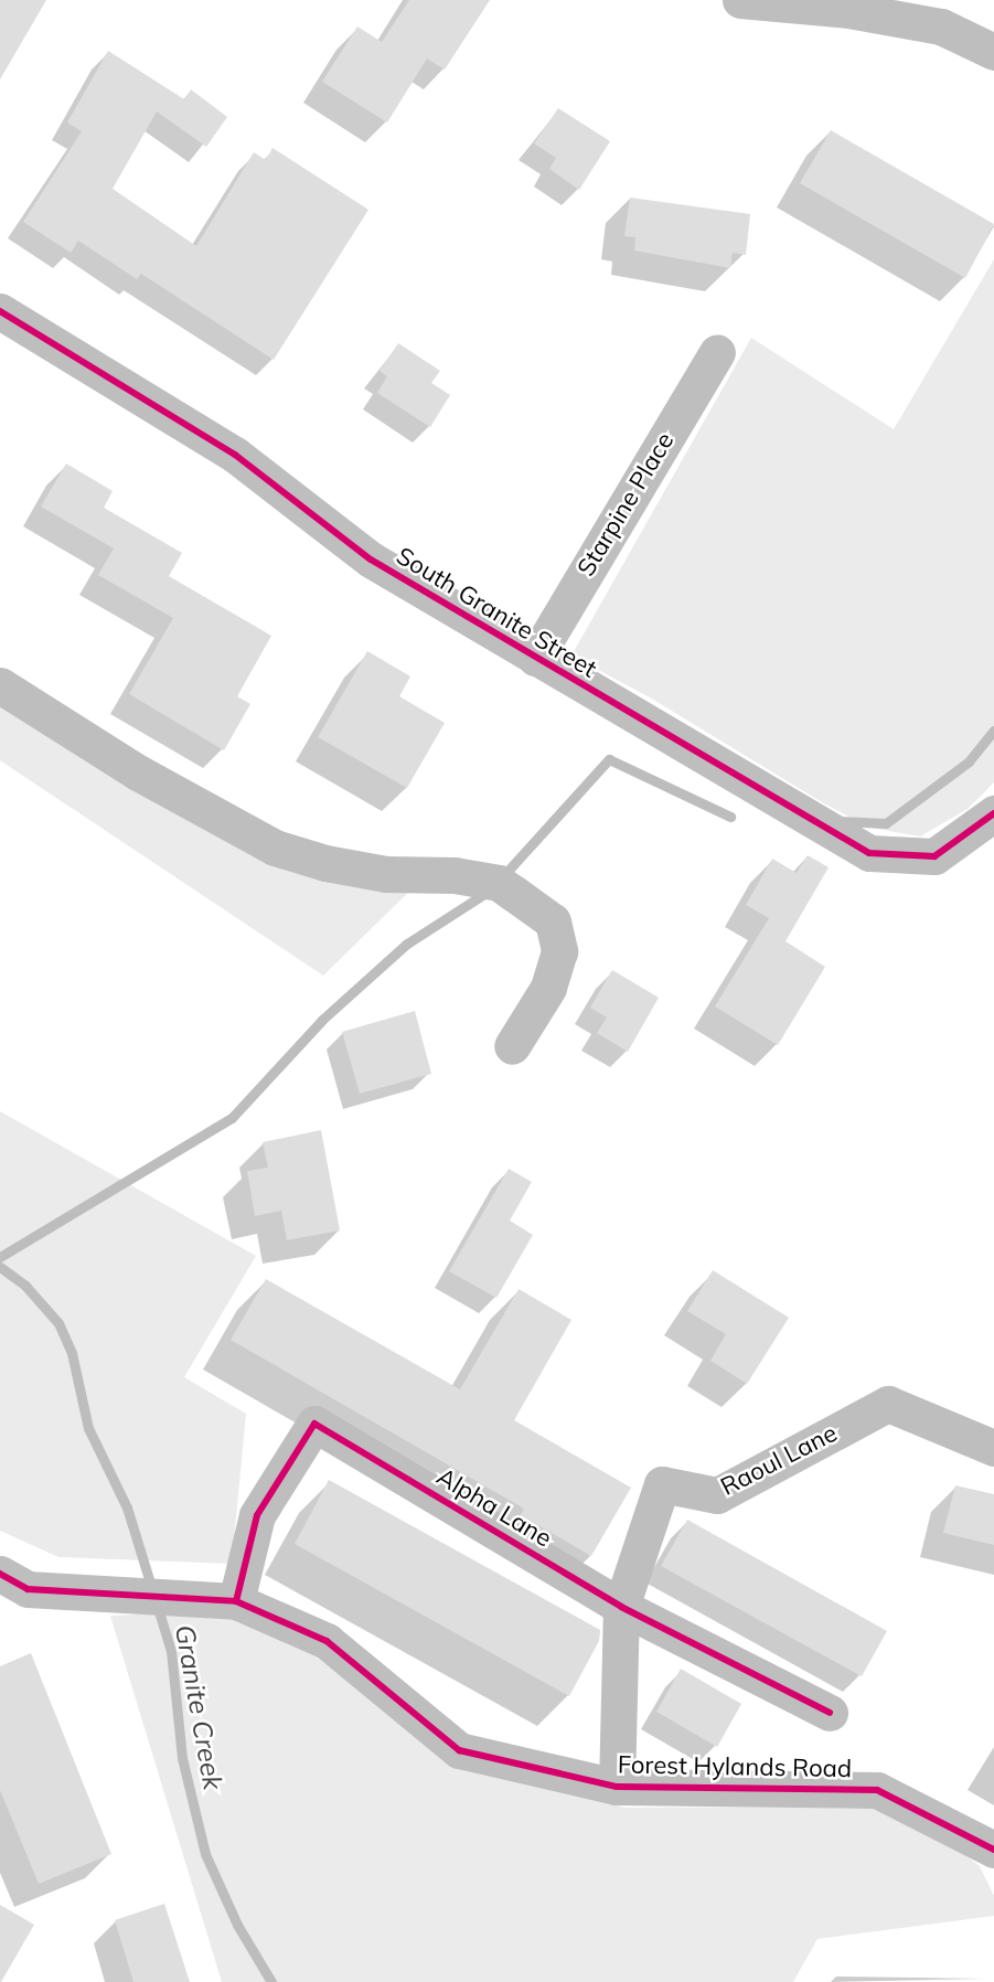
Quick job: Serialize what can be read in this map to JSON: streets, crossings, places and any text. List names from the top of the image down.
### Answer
{
  "streets": {
    "street": [
      "Starpine Place",
      "South Granite Street",
      "Raoul Lane",
      "Alpha Lane",
      "Forest Hylands Road"
    ]
  },
  "crossings": [
    ["Starpine Place", "South Granite Street"],
    ["Raoul Lane", "Alpha Lane"],
    ["Raoul Lane", "Forest Hylands Road"],
    ["Alpha Lane", "Forest Hylands Road"]
  ],
  "water": ["Granite Creek"]
}
